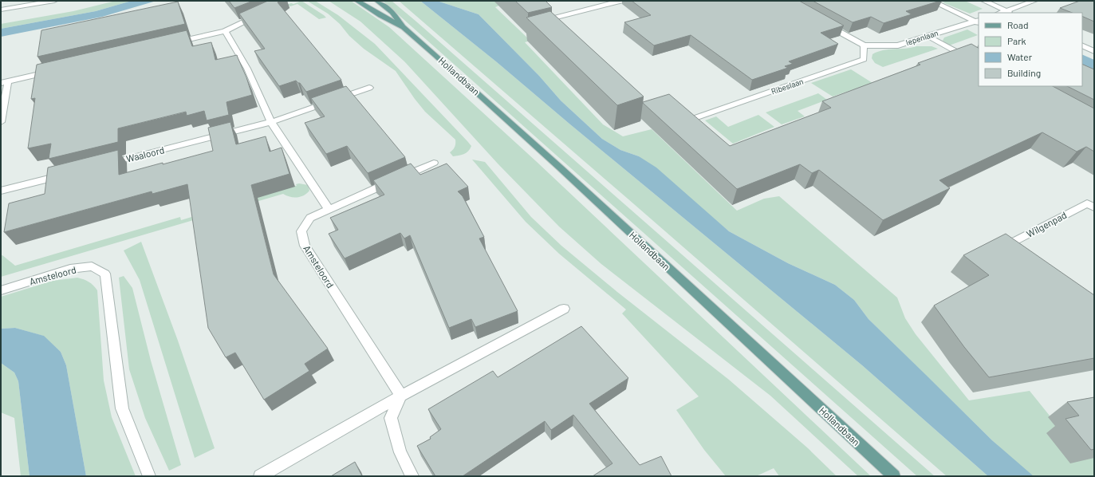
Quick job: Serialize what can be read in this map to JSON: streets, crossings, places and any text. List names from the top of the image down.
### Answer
{
  "streets": {
    "main road": ["Hollandbaan"],
    "street": [
      "Iepenlaan",
      "Ribeslaan",
      "Waaloord",
      "Wilgenpad",
      "Amsteloord"
    ]
  },
  "crossings": [
    ["Iepenlaan", "Ribeslaan"]
  ],
  "legend": [
    "Road",
    "Park",
    "Water",
    "Building"
  ]
}
